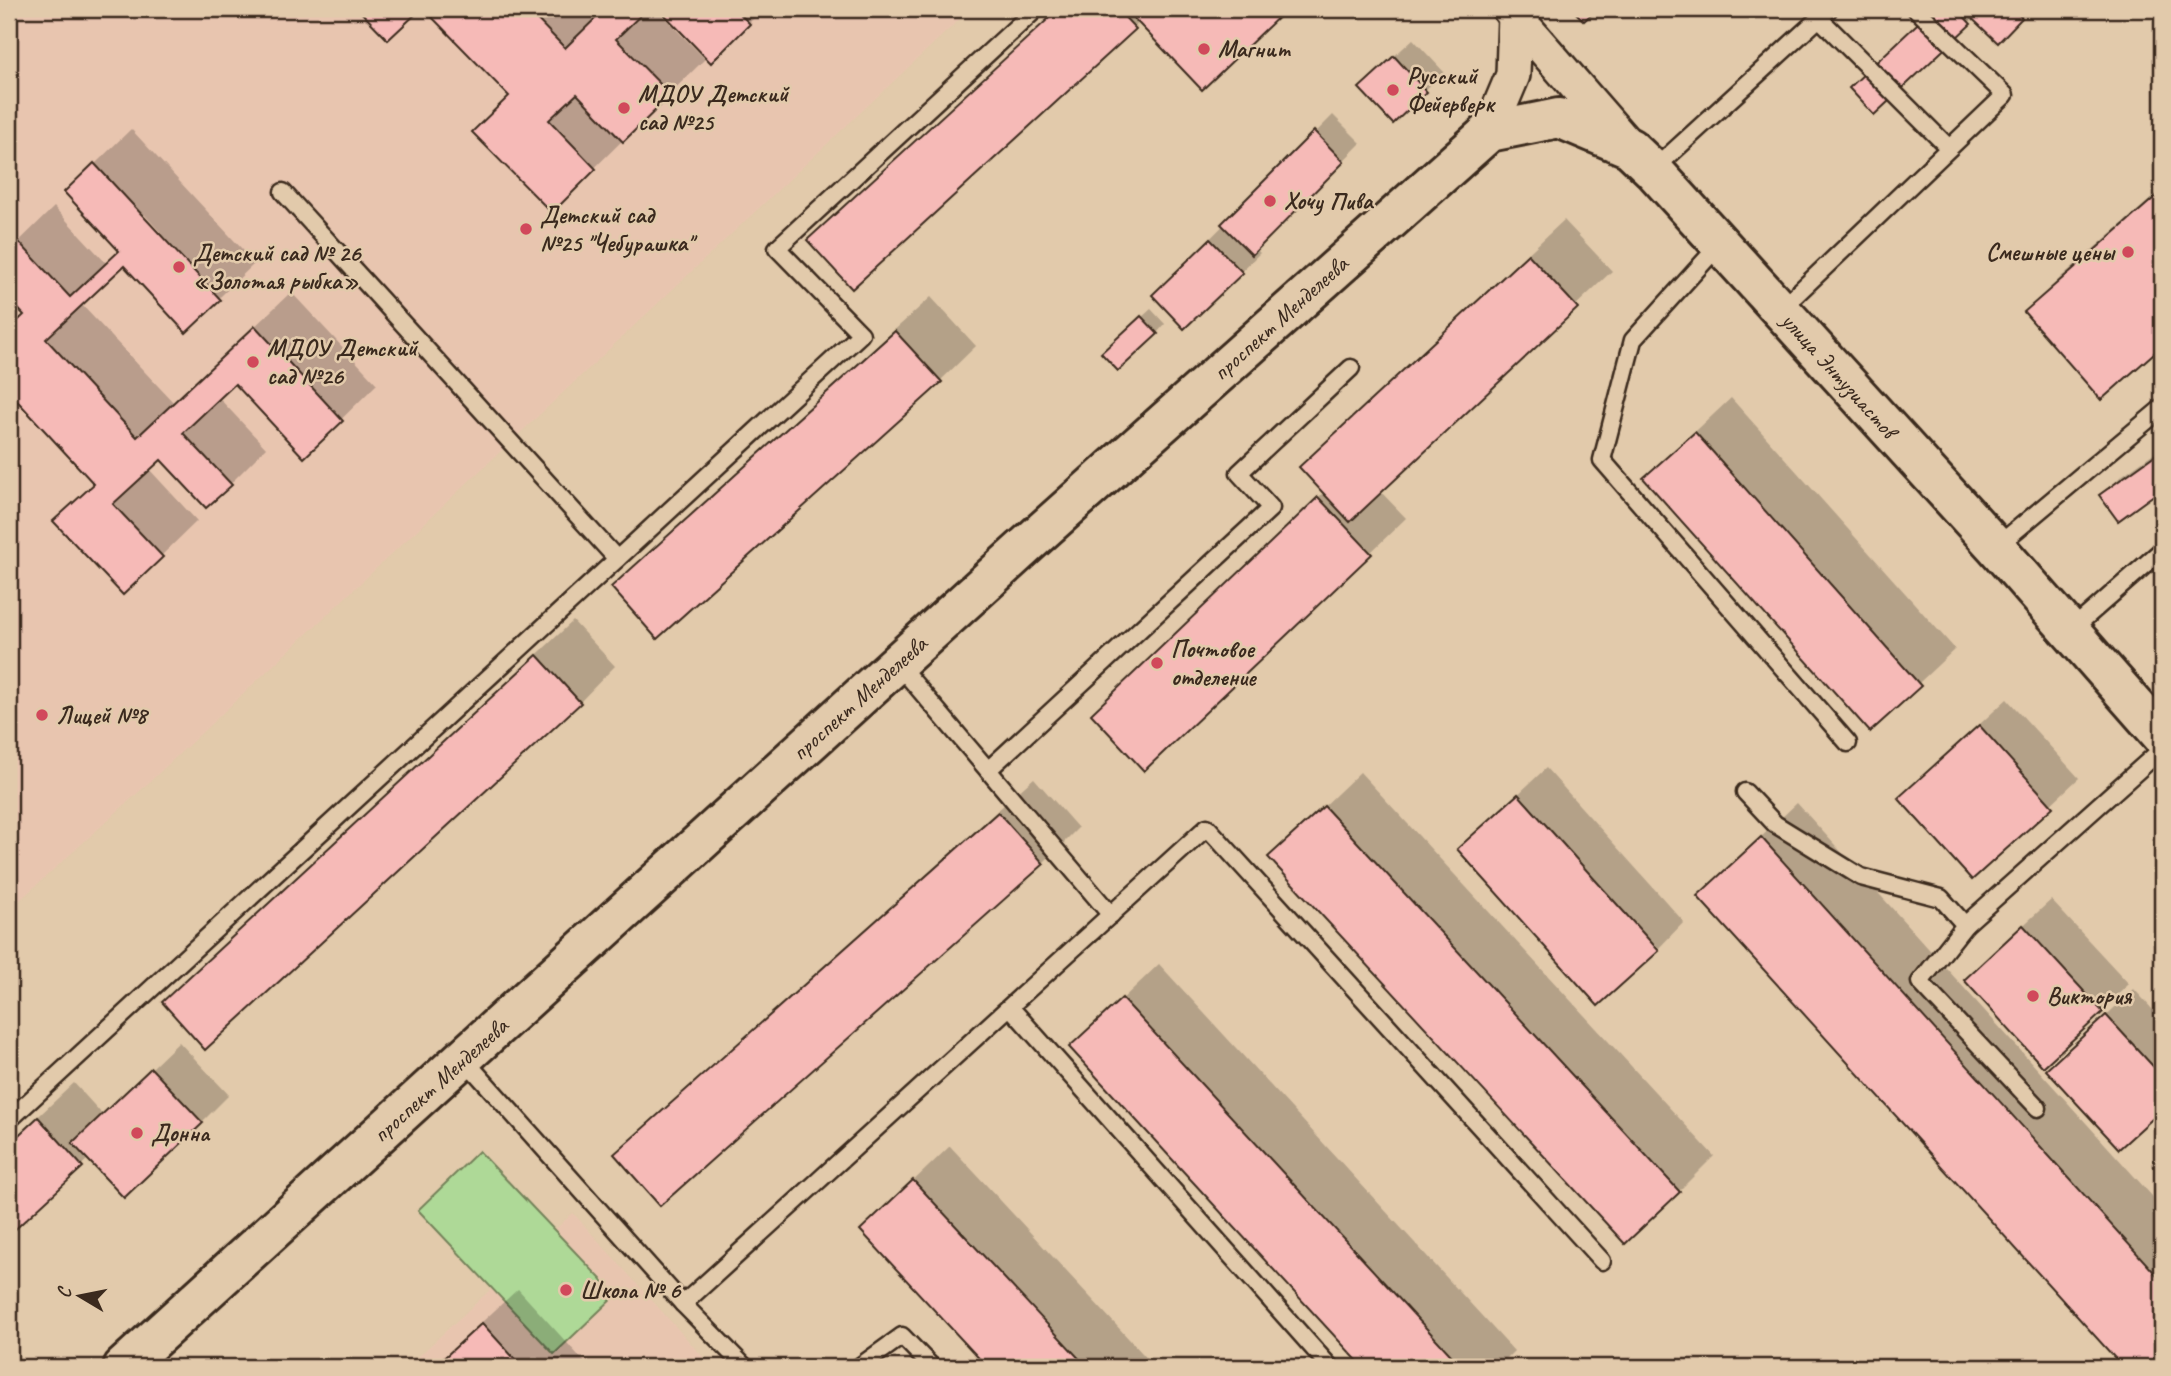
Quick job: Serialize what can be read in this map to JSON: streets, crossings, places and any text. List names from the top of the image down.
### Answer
{
  "streets": {
    "street": ["проспект Менделеева", "улица Энтузиастов"]
  },
  "crossings": [
    ["проспект Менделеева", "улица Энтузиастов"]
  ],
  "places": [
    "Магнит",
    "Русский Фейерверк",
    "МДОУ Детский сад №25",
    "Хочу Пива",
    "Детский сад №25 \"Чебурашка\"",
    "Смешные цены",
    "Детский сад № 26 «Золотая рыбка»",
    "МДОУ Детский сад №26",
    "Почтовое отделение",
    "Лицей №8",
    "Виктория",
    "Донна",
    "Школа № 6"
  ],
  "north": "left"
}
